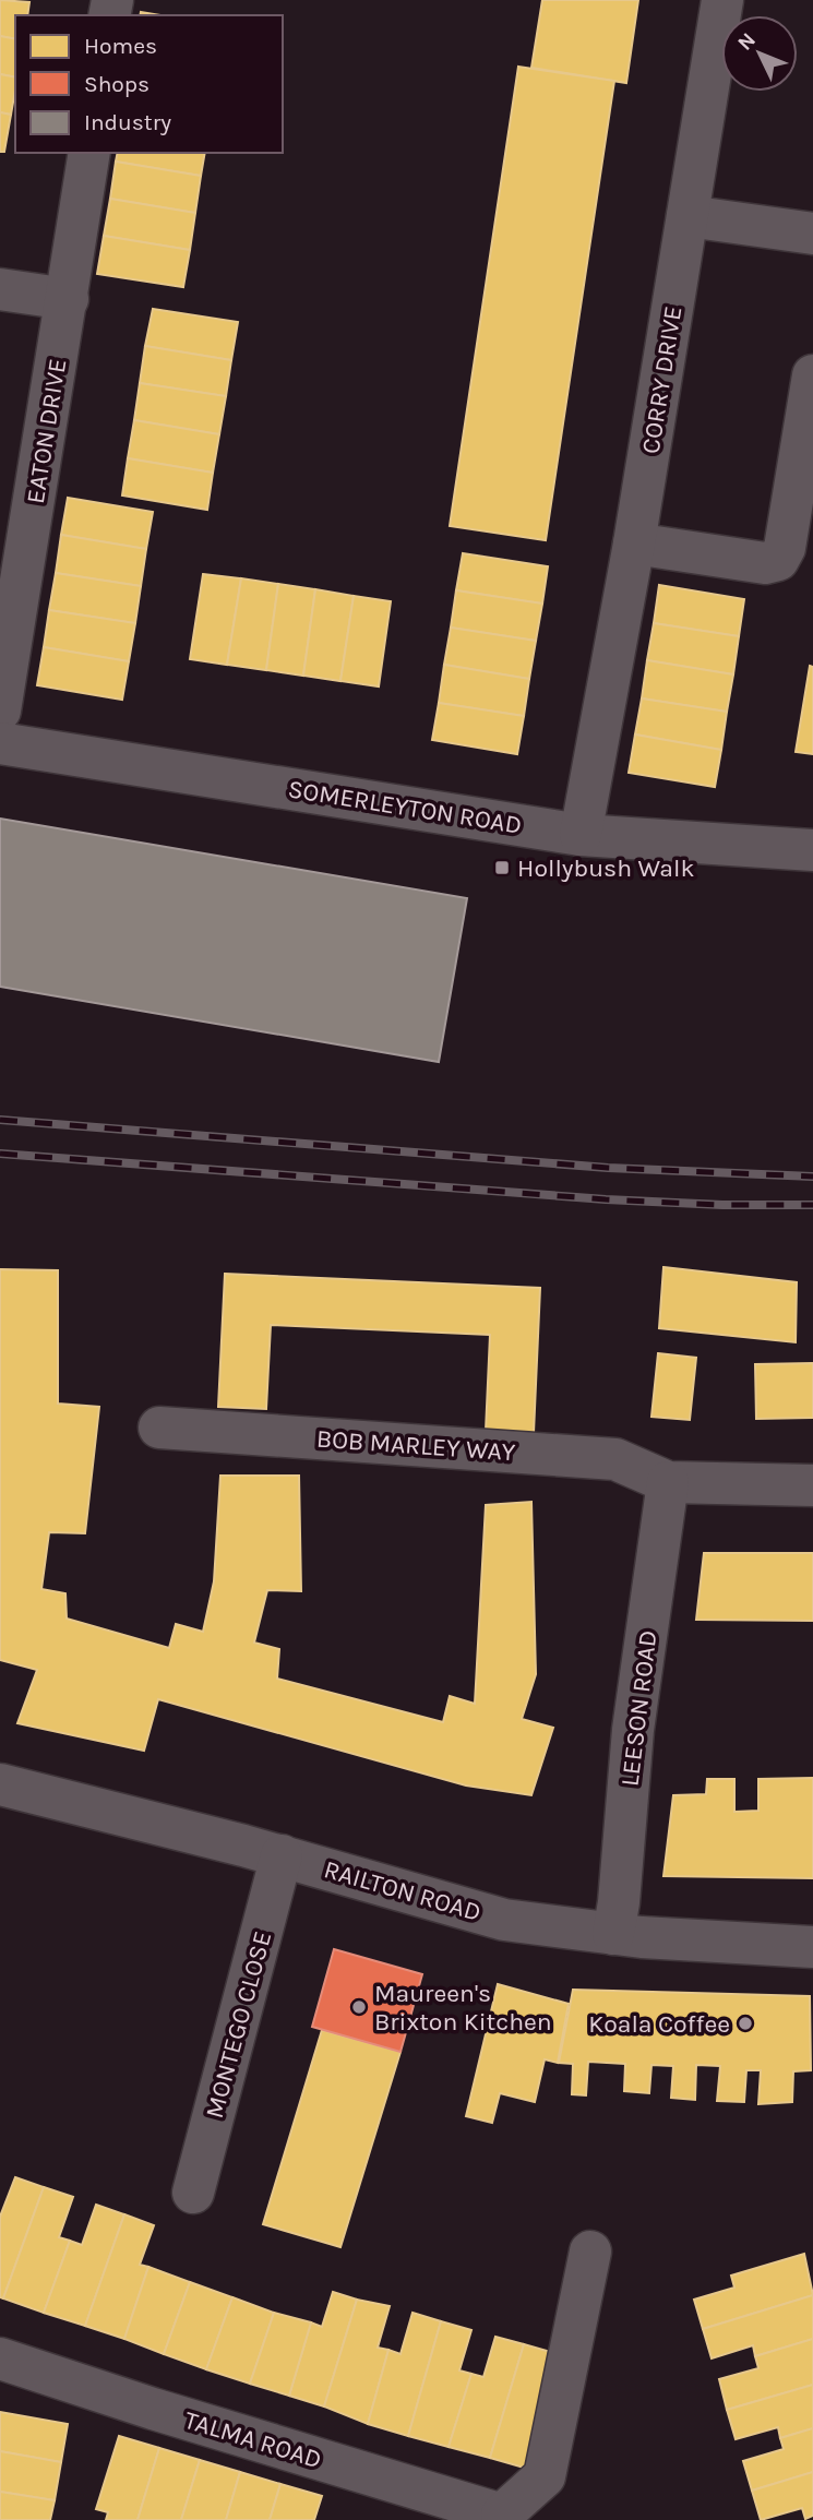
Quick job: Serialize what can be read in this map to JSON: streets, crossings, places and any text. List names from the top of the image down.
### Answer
{
  "streets": {
    "street": [
      "CORRY DRIVE",
      "EATON DRIVE",
      "SOMERLEYTON ROAD",
      "BOB MARLEY WAY",
      "LEESON ROAD",
      "RAILTON ROAD",
      "MONTEGO CLOSE",
      "TALMA ROAD"
    ]
  },
  "crossings": [
    ["CORRY DRIVE", "SOMERLEYTON ROAD"],
    ["BOB MARLEY WAY", "LEESON ROAD"],
    ["LEESON ROAD", "RAILTON ROAD"],
    ["RAILTON ROAD", "MONTEGO CLOSE"]
  ],
  "places": {
    "transit": ["Hollybush Walk"],
    "other": ["Maureen's Brixton Kitchen", "Koala Coffee"]
  },
  "legend": ["Homes", "Shops", "Industry"],
  "north": "top left"
}
